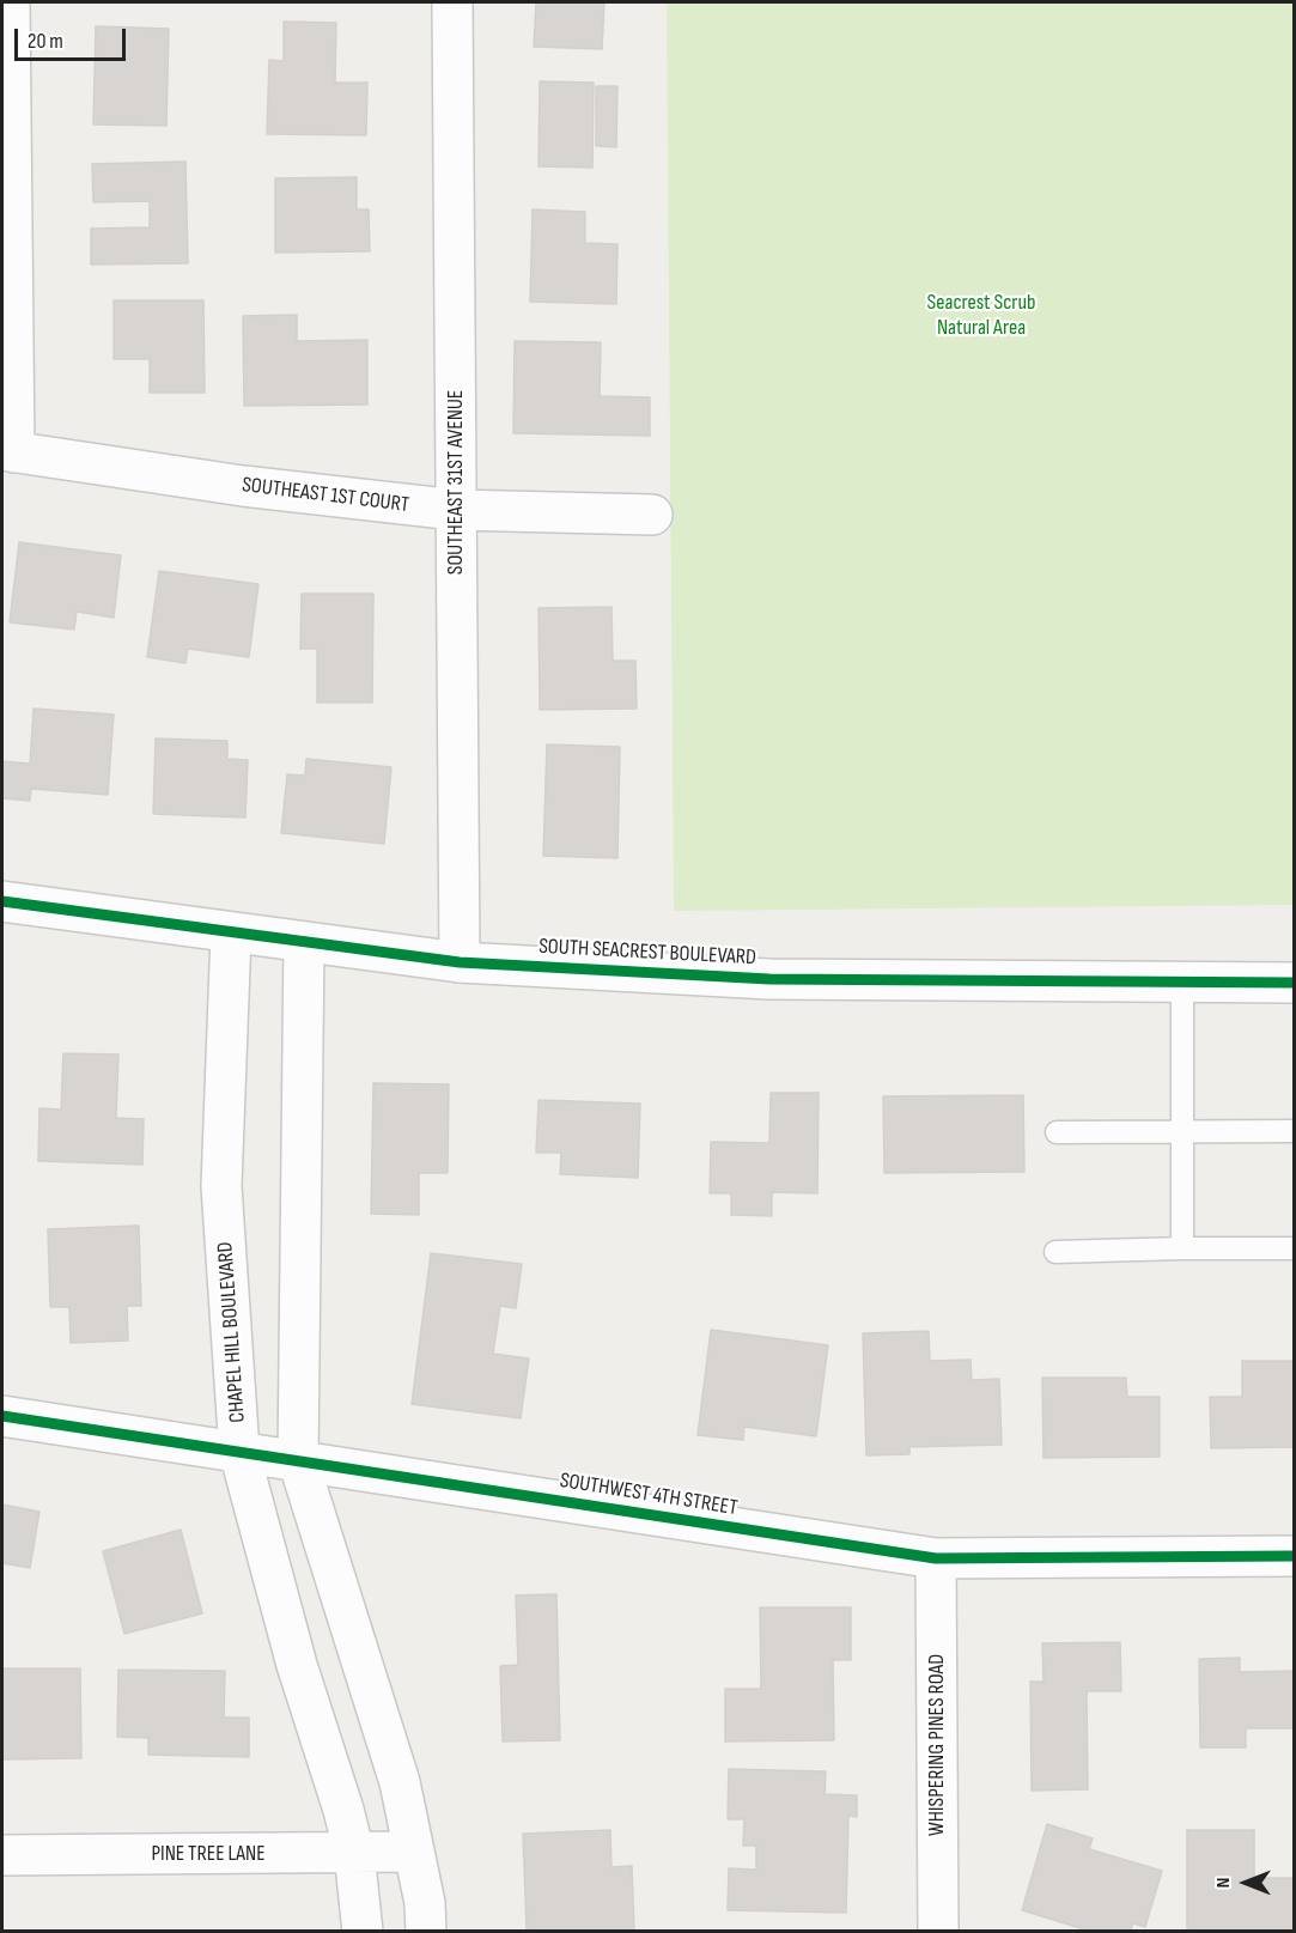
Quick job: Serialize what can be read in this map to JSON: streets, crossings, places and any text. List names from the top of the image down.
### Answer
{
  "streets": {
    "street": [
      "SOUTHEAST 31ST AVENUE",
      "SOUTHEAST 1ST COURT",
      "SOUTH SEACREST BOULEVARD",
      "CHAPEL HILL BOULEVARD",
      "SOUTHWEST 4TH STREET",
      "WHISPERING PINES ROAD",
      "PINE TREE LANE"
    ]
  },
  "crossings": [
    ["SOUTHEAST 31ST AVENUE", "SOUTHEAST 1ST COURT"],
    ["SOUTHEAST 31ST AVENUE", "SOUTH SEACREST BOULEVARD"],
    ["SOUTH SEACREST BOULEVARD", "CHAPEL HILL BOULEVARD"],
    ["CHAPEL HILL BOULEVARD", "SOUTHWEST 4TH STREET"],
    ["CHAPEL HILL BOULEVARD", "PINE TREE LANE"],
    ["SOUTHWEST 4TH STREET", "WHISPERING PINES ROAD"]
  ],
  "parks": ["Seacrest Scrub Natural Area"],
  "scale_bar": "20 m",
  "north": "left"
}
